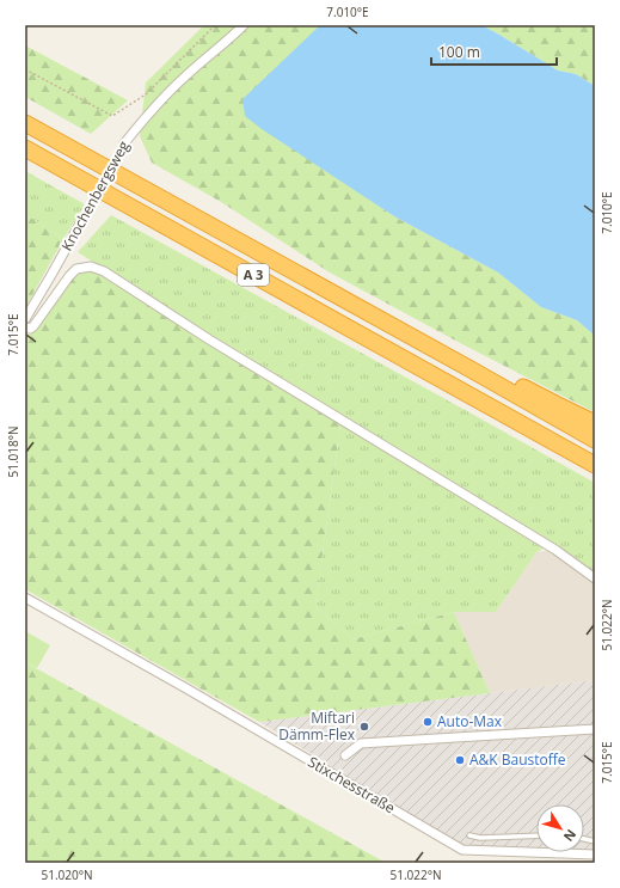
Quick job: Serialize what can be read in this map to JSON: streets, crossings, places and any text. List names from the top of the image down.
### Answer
{
  "streets": {
    "highway": ["A 3"],
    "street": ["Knochenbergsweg", "Stixchesstraße"]
  },
  "places": ["Auto-Max", "Miftari Dämm-Flex", "A&K Baustoffe"],
  "scale_bar": "100 m",
  "north": "bottom right",
  "coordinates": [
    "7.010°E",
    "7.015°E",
    "51.018°N",
    "51.022°N",
    "51.020°N"
  ]
}
